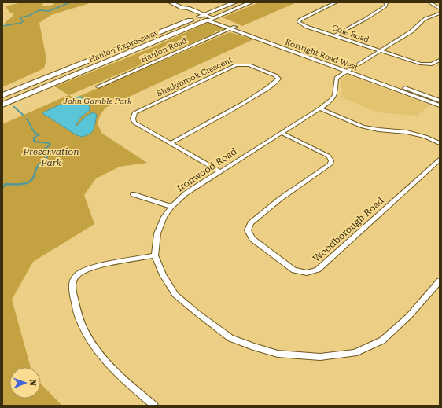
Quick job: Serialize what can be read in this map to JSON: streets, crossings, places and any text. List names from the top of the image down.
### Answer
{
  "streets": {
    "highway": ["Hanlon Expressway"],
    "street": [
      "Cole Road",
      "Hanlon Road",
      "Kortright Road West",
      "Shadybrook Crescent",
      "Ironwood Road",
      "Woodborough Road"
    ]
  },
  "crossings": [
    ["Cole Road", "Ironwood Road"],
    ["Hanlon Expressway", "Kortright Road West"],
    ["Hanlon Road", "Kortright Road West"],
    ["Kortright Road West", "Ironwood Road"],
    ["Shadybrook Crescent", "Ironwood Road"],
    ["Ironwood Road", "Woodborough Road"]
  ],
  "parks": ["John Gamble Park", "Preservation Park"],
  "north": "right"
}
